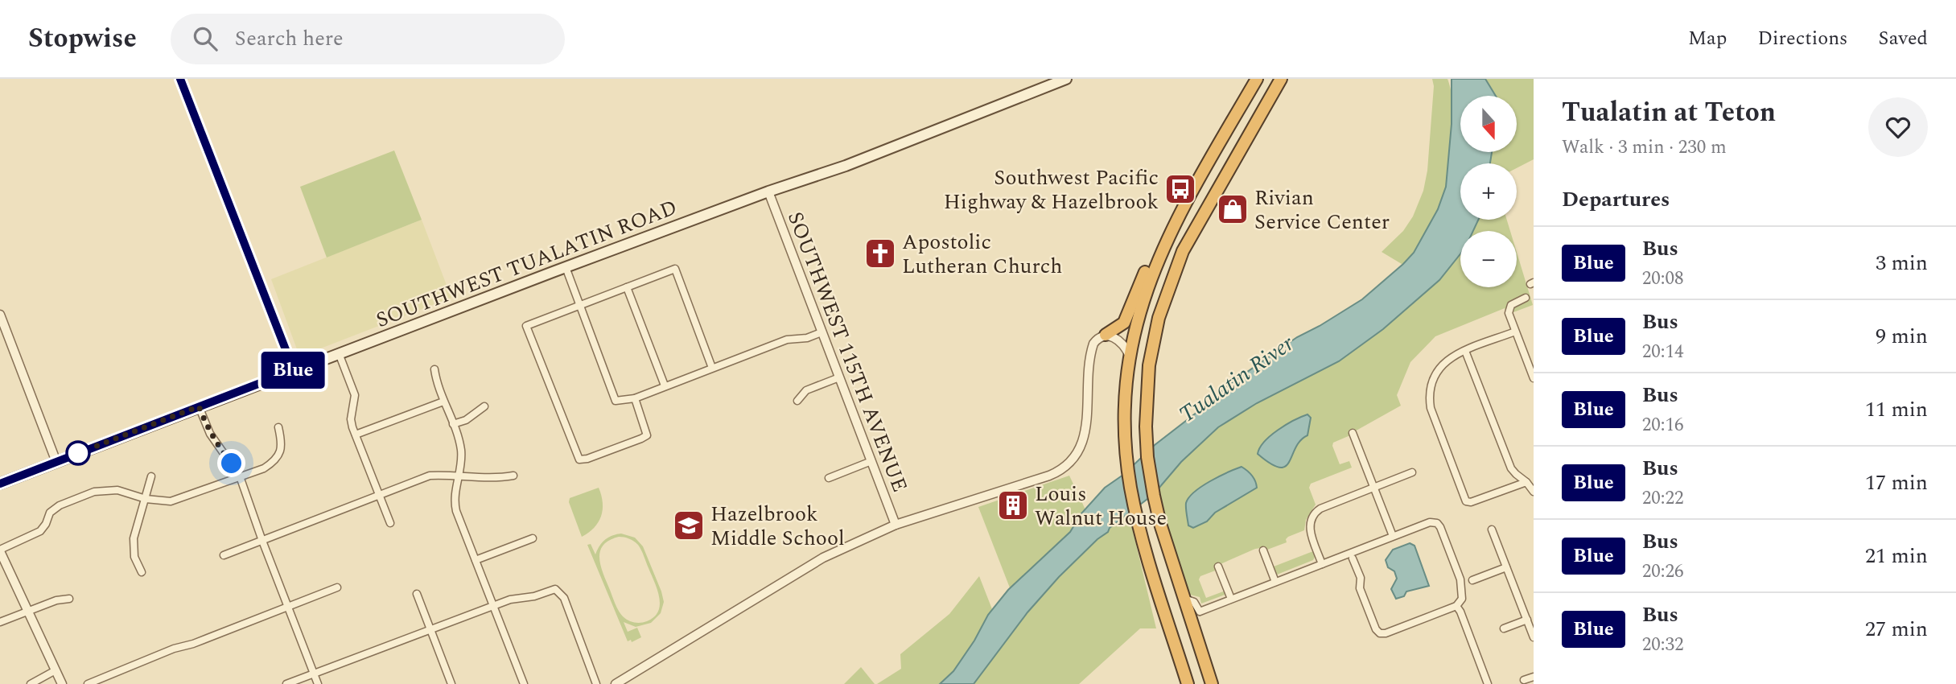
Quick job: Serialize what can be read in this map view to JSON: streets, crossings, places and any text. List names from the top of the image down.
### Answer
{
  "streets": {
    "main road": ["SOUTHWEST TUALATIN ROAD"],
    "street": ["SOUTHWEST 115TH AVENUE"]
  },
  "crossings": [
    ["SOUTHWEST TUALATIN ROAD", "SOUTHWEST 115TH AVENUE"]
  ],
  "water": ["Tualatin River"],
  "places": {
    "bus stop": ["Southwest Pacific Highway & Hazelbrook"],
    "shop": ["Rivian Service Center"],
    "church": ["Apostolic Lutheran Church"],
    "building": ["Louis Walnut House"],
    "school or university": ["Hazelbrook Middle School"]
  },
  "lines": ["bus line Blue"],
  "north": "bottom",
  "page": {
    "header": "Stopwise",
    "search": "Search here",
    "nav": ["Map", "Directions", "Saved"],
    "on_map": "Blue",
    "heading": [
      ["Tualatin at Teton", "Walk · 3 min · 230 m"],
      "Departures"
    ],
    "map_buttons": ["+", "−"],
    "list": [
      {
        "mark": "Blue",
        "name": "Bus",
        "note": "20:08",
        "value": "3 min"
      },
      {
        "mark": "Blue",
        "name": "Bus",
        "note": "20:14",
        "value": "9 min"
      },
      {
        "mark": "Blue",
        "name": "Bus",
        "note": "20:16",
        "value": "11 min"
      },
      {
        "mark": "Blue",
        "name": "Bus",
        "note": "20:22",
        "value": "17 min"
      },
      {
        "mark": "Blue",
        "name": "Bus",
        "note": "20:26",
        "value": "21 min"
      },
      {
        "mark": "Blue",
        "name": "Bus",
        "note": "20:32",
        "value": "27 min"
      }
    ]
  }
}
